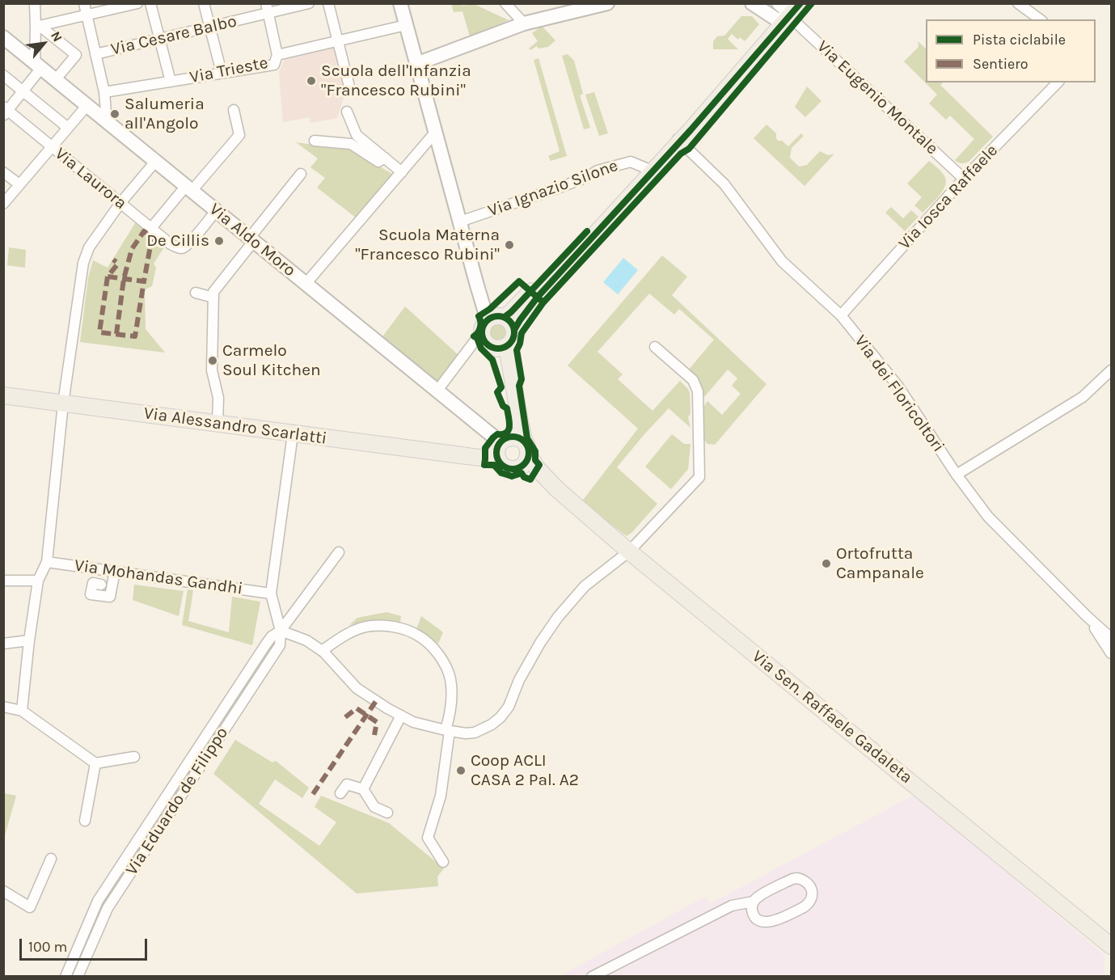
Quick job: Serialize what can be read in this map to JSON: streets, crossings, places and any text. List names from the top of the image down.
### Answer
{
  "streets": {
    "main road": ["Via Aldo Moro", "Via Alessandro Scarlatti", "Via Sen. Raffaele Gadaleta"],
    "street": [
      "Via Cesare Balbo",
      "Via Trieste",
      "Via Eugenio Montale",
      "Via Laurora",
      "Via Ignazio Silone",
      "Via Iosca Raffaele",
      "Via dei Floricoltori",
      "Via Mohandas Gandhi",
      "Via Eduardo de Filippo"
    ]
  },
  "crossings": [
    ["Via Eugenio Montale", "Via Iosca Raffaele"],
    ["Via Laurora", "Via Aldo Moro"],
    ["Via Iosca Raffaele", "Via dei Floricoltori"],
    ["Via Aldo Moro", "Via Alessandro Scarlatti"],
    ["Via Aldo Moro", "Via Sen. Raffaele Gadaleta"],
    ["Via Alessandro Scarlatti", "Via Sen. Raffaele Gadaleta"],
    ["Via Alessandro Scarlatti", "Via Eduardo de Filippo"],
    ["Via Mohandas Gandhi", "Via Eduardo de Filippo"]
  ],
  "places": [
    "Scuola dell'Infanzia \"Francesco Rubini\"",
    "Salumeria all'Angolo",
    "De Cillis",
    "Scuola Materna \"Francesco Rubini\"",
    "Carmelo Soul Kitchen",
    "Ortofrutta Campanale",
    "Coop ACLI CASA 2 Pal. A2"
  ],
  "legend": ["Pista ciclabile", "Sentiero"],
  "scale_bar": "100 m",
  "north": "top right"
}
